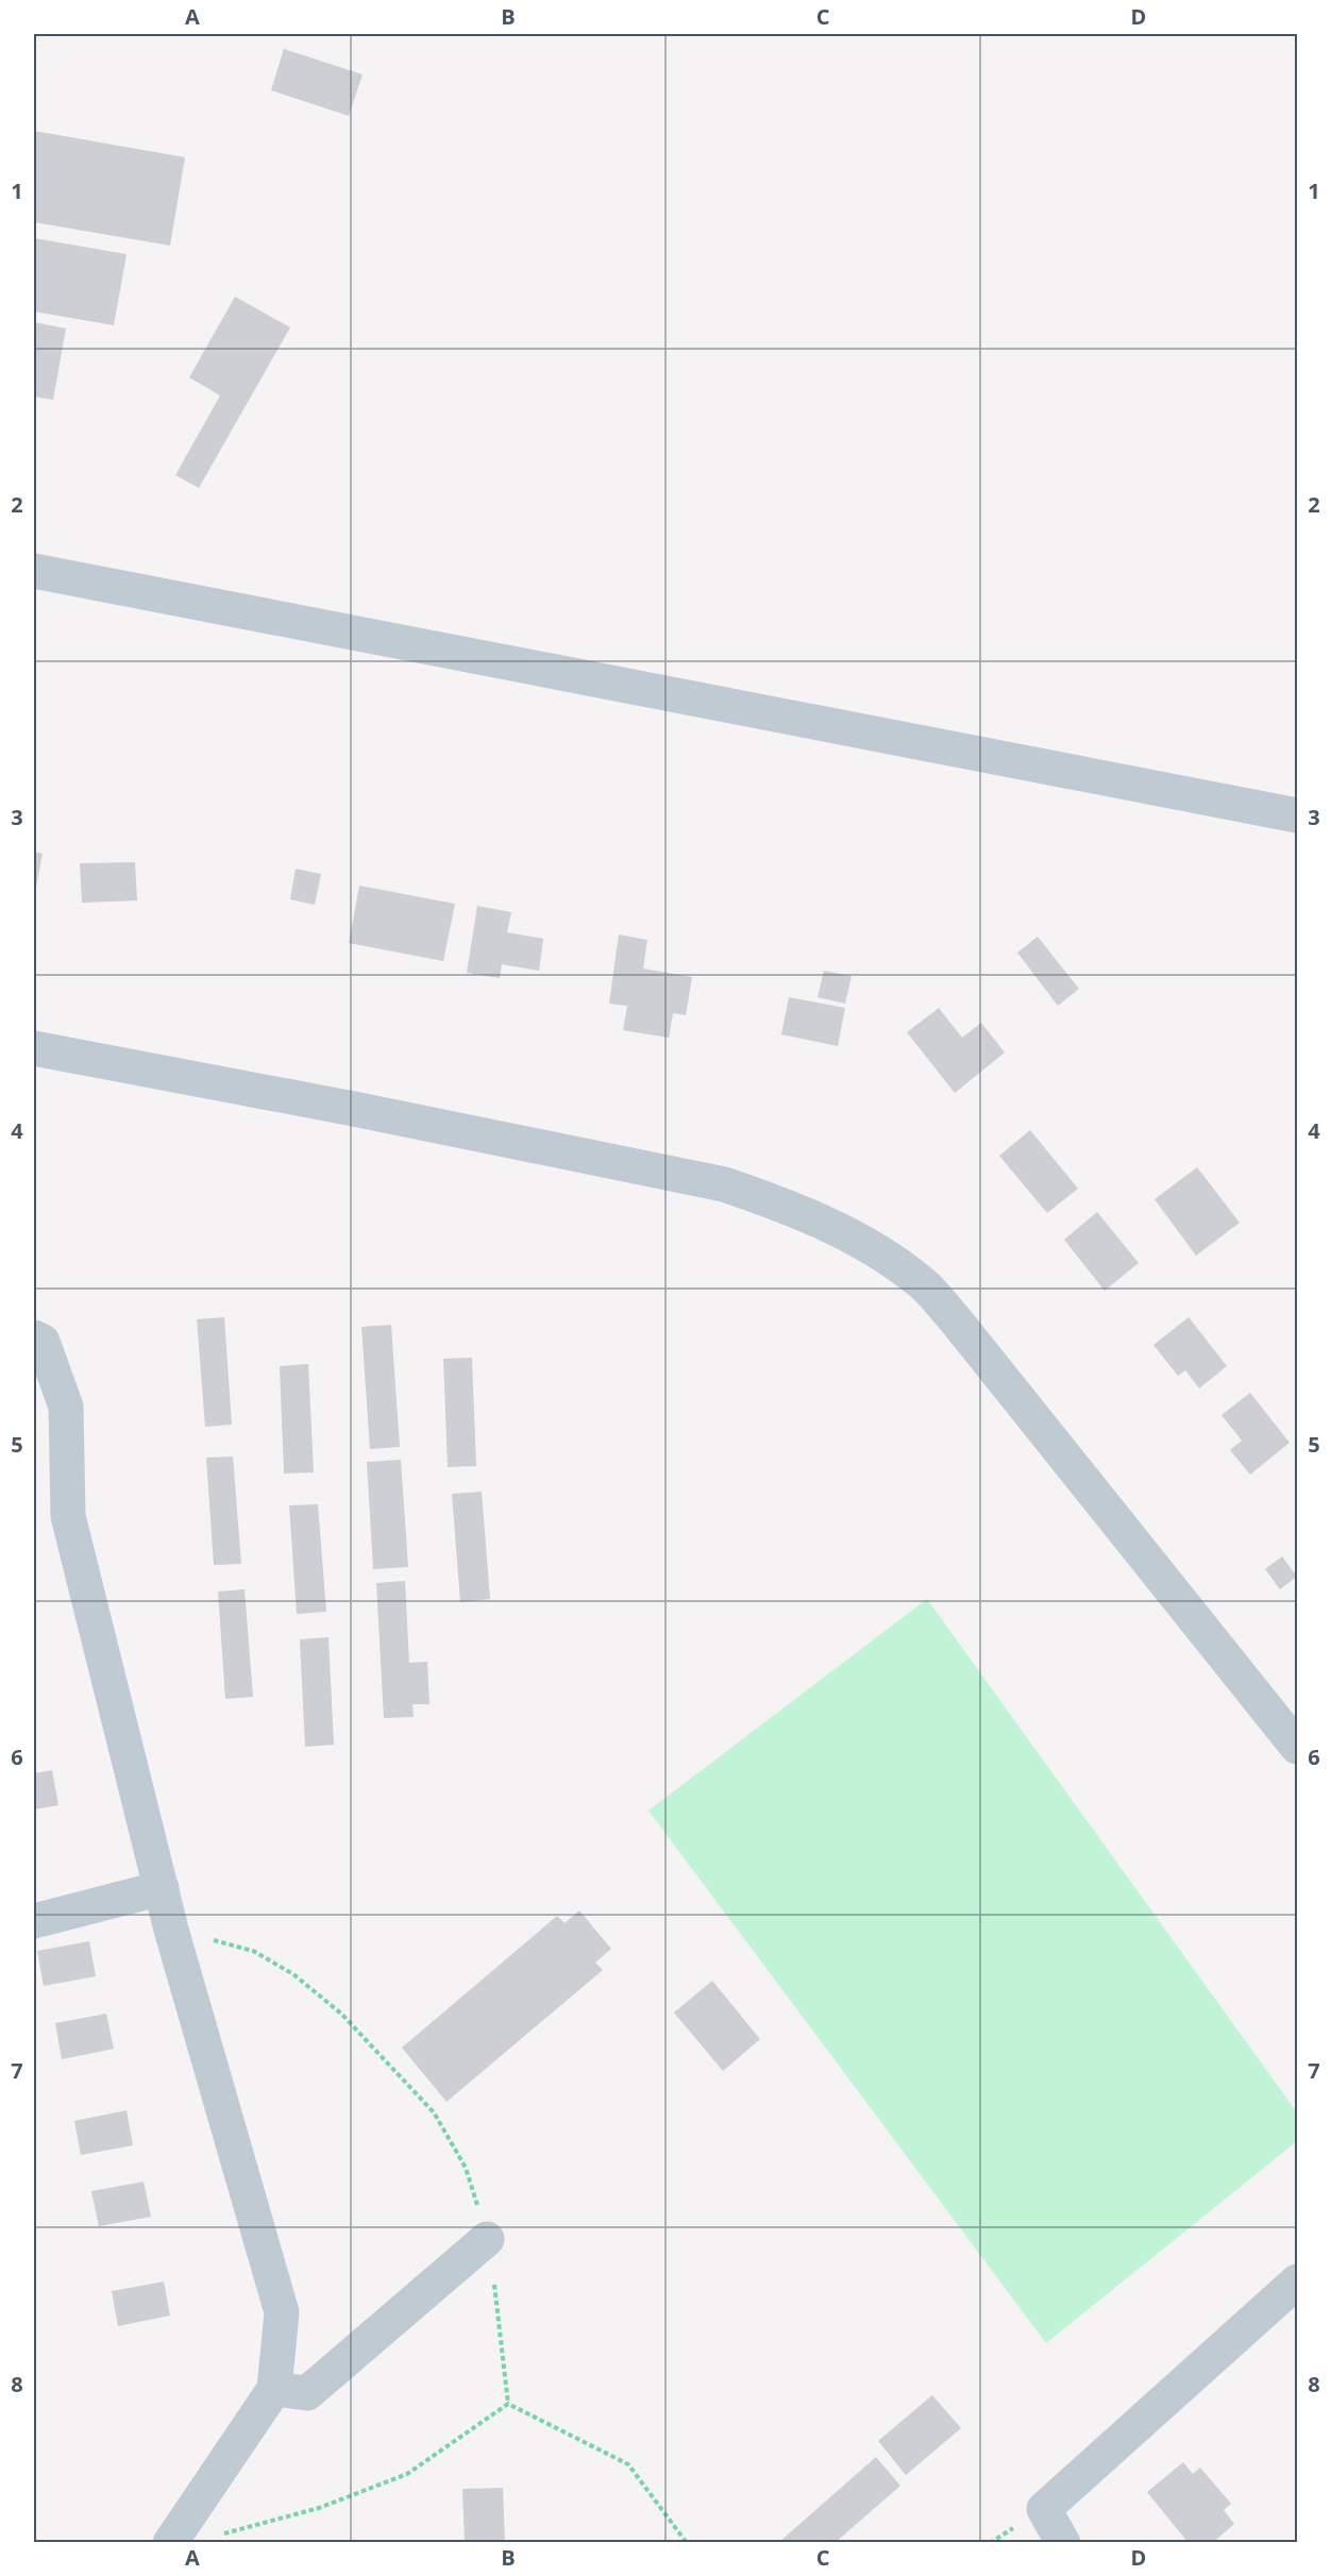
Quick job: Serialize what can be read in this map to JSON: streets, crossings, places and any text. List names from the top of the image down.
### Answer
{
  "grid": {
    "columns": [
      "A",
      "B",
      "C",
      "D"
    ],
    "rows": [
      "1",
      "2",
      "3",
      "4",
      "5",
      "6",
      "7",
      "8"
    ]
  }
}
